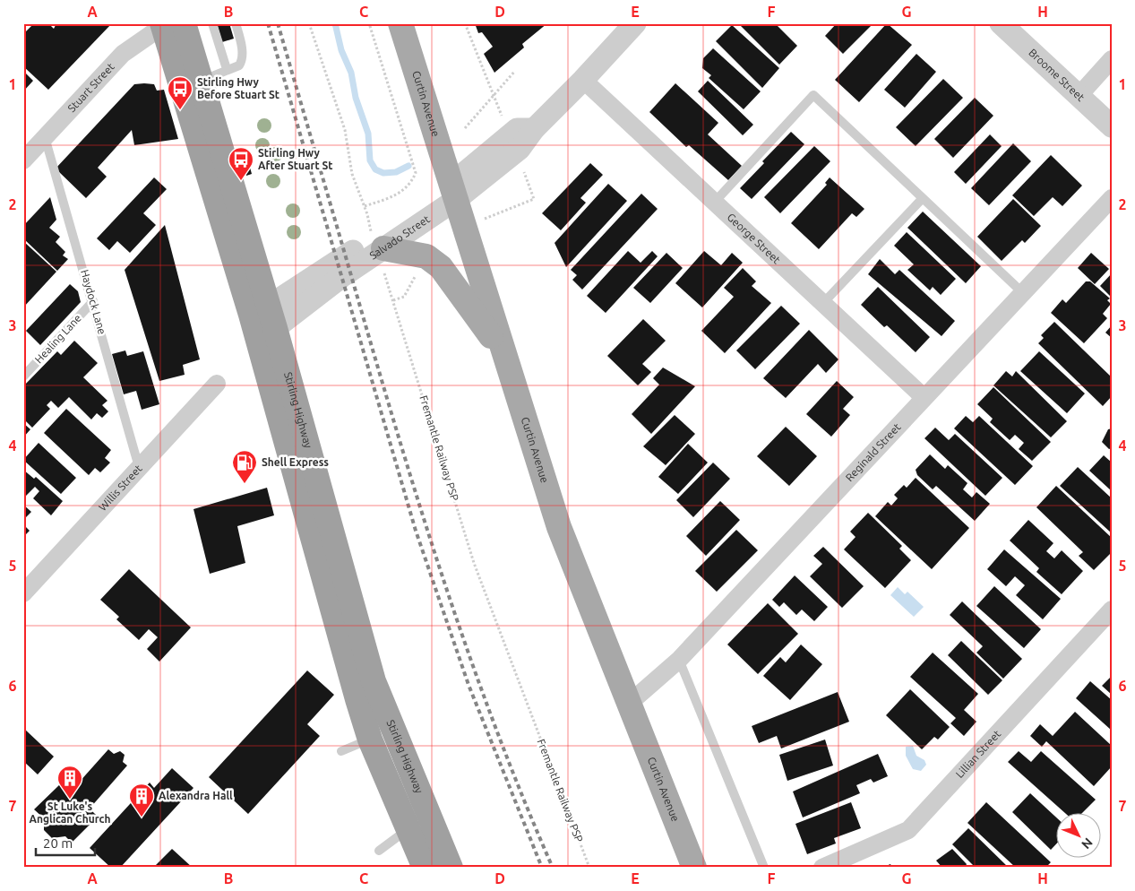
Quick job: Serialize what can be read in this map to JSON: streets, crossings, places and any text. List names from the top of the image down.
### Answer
{
  "streets": {
    "highway": ["Stirling Highway"],
    "main road": ["Curtin Avenue"],
    "street": [
      "Broome Street",
      "Stuart Street",
      "Salvado Street",
      "George Street",
      "Reginald Street",
      "Willis Street",
      "Lillian Street"
    ],
    "lane": ["Haydock Lane", "Healing Lane"],
    "path": ["Fremantle Railway PSP"]
  },
  "crossings": [
    ["Stuart Street", "Haydock Lane"],
    ["Stuart Street", "Stirling Highway"],
    ["Curtin Avenue", "Salvado Street"],
    ["Curtin Avenue", "Reginald Street"],
    ["Salvado Street", "George Street"],
    ["Salvado Street", "Stirling Highway"],
    ["Salvado Street", "Fremantle Railway PSP"],
    ["George Street", "Reginald Street"],
    ["Haydock Lane", "Healing Lane"],
    ["Haydock Lane", "Willis Street"]
  ],
  "places": {
    "bus stop": ["Stirling Hwy Before Stuart St", "Stirling Hwy After Stuart St"],
    "fuel station": ["Shell Express"],
    "building": ["St Luke's Anglican Church", "Alexandra Hall"]
  },
  "scale_bar": "20 m",
  "north": "bottom right",
  "grid": {
    "columns": [
      "A",
      "B",
      "C",
      "D",
      "E",
      "F",
      "G",
      "H"
    ],
    "rows": [
      "1",
      "2",
      "3",
      "4",
      "5",
      "6",
      "7"
    ]
  }
}
